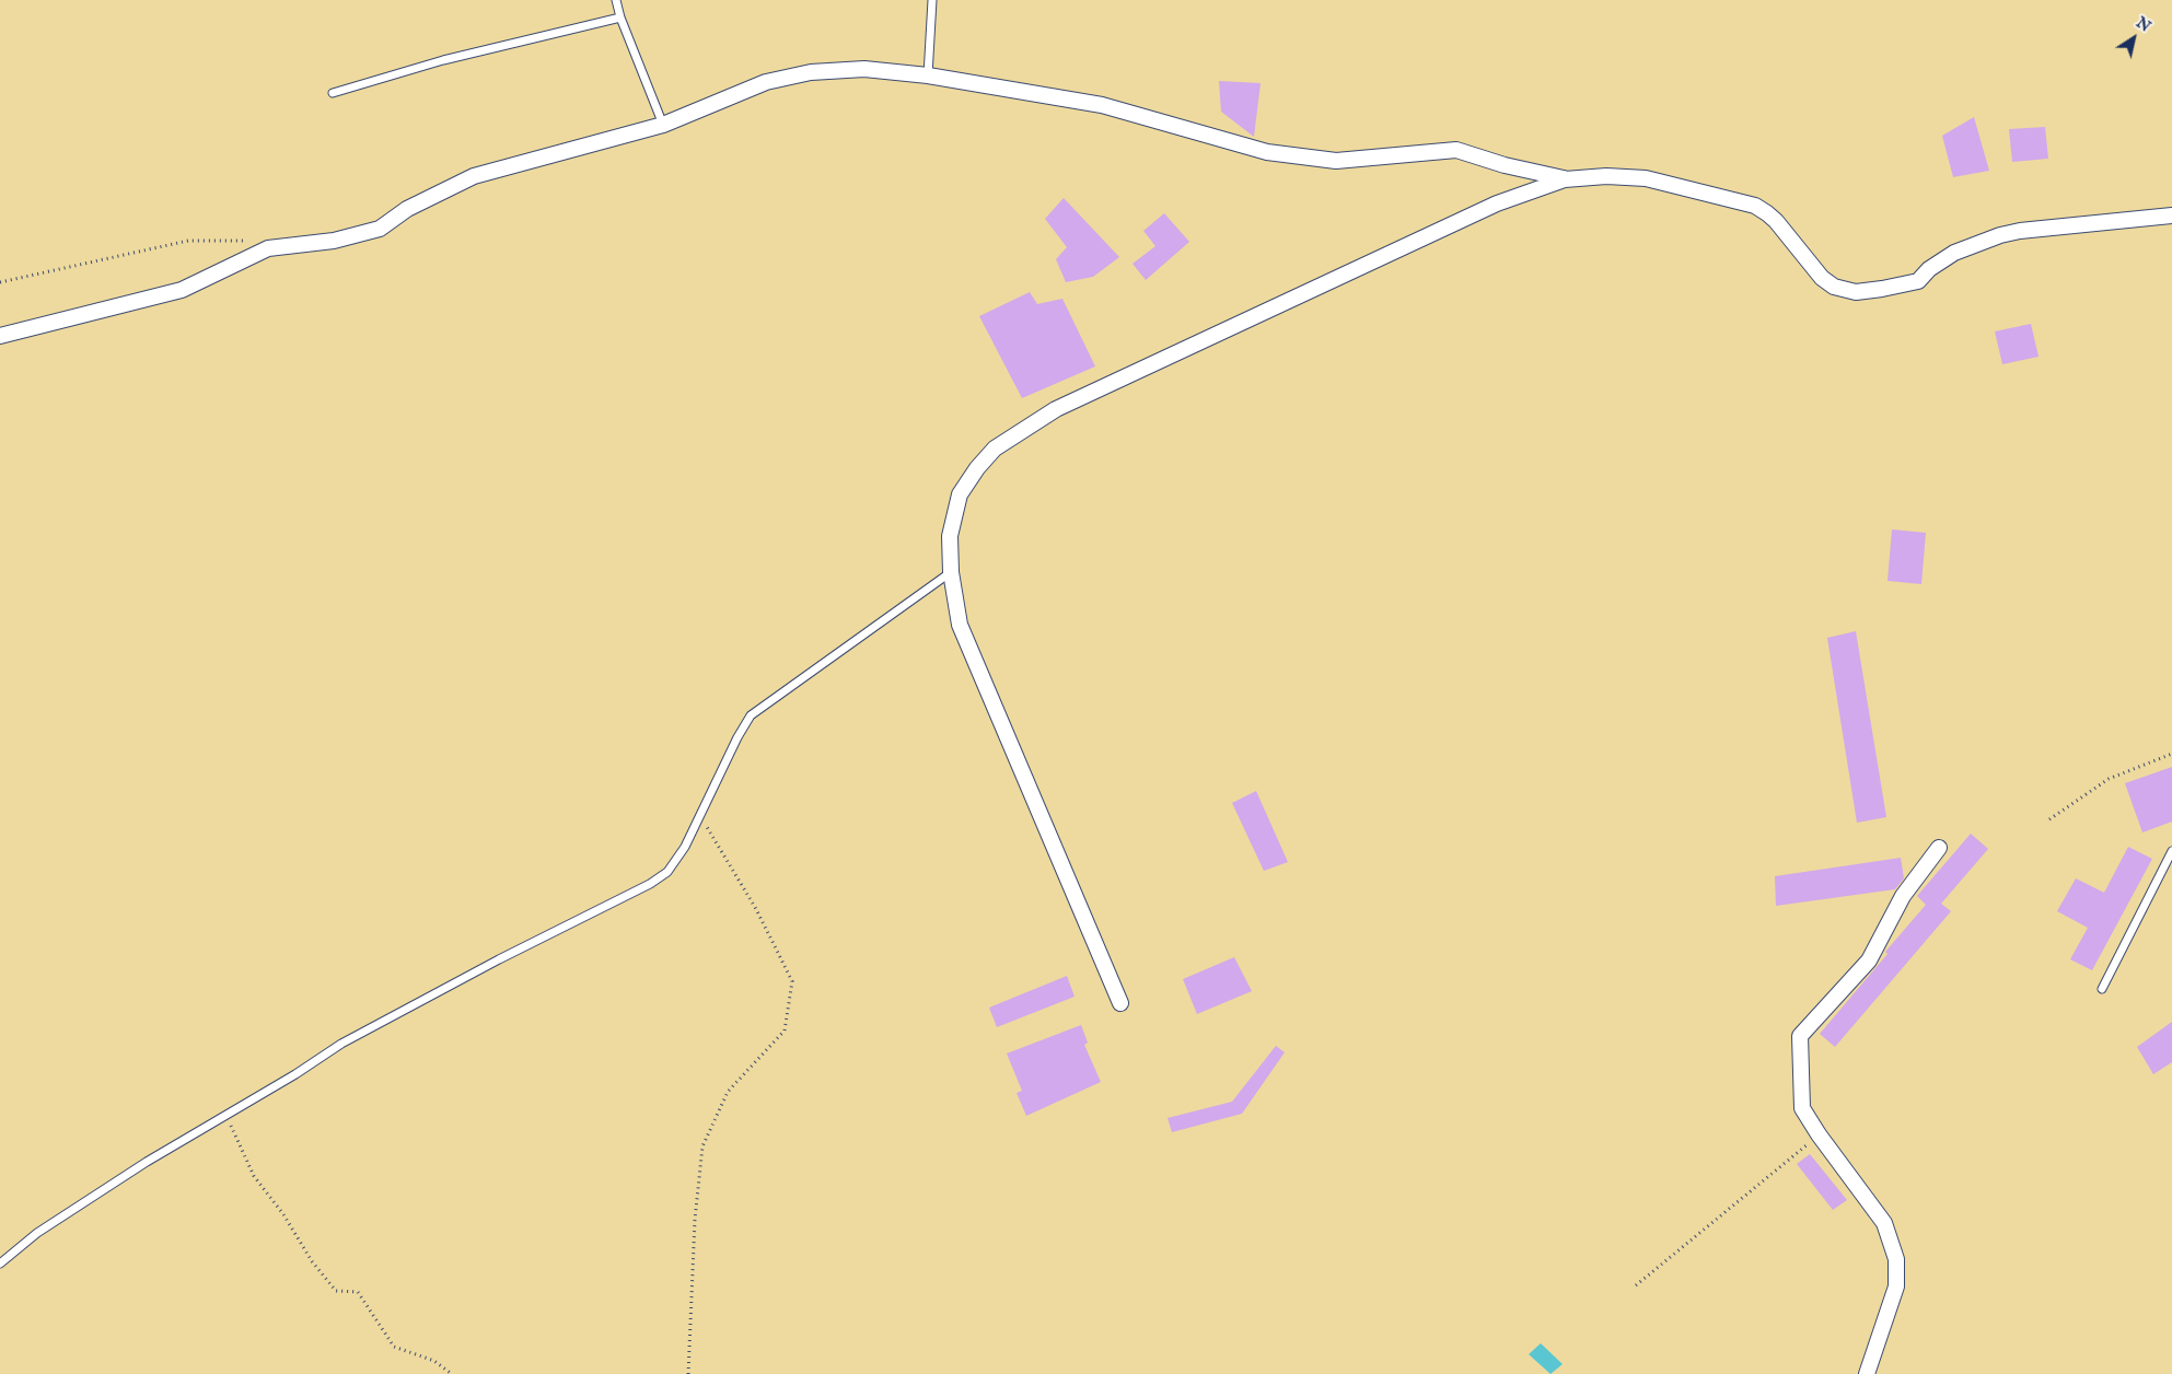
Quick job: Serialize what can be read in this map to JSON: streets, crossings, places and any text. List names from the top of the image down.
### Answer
{
  "north": "top right"
}
